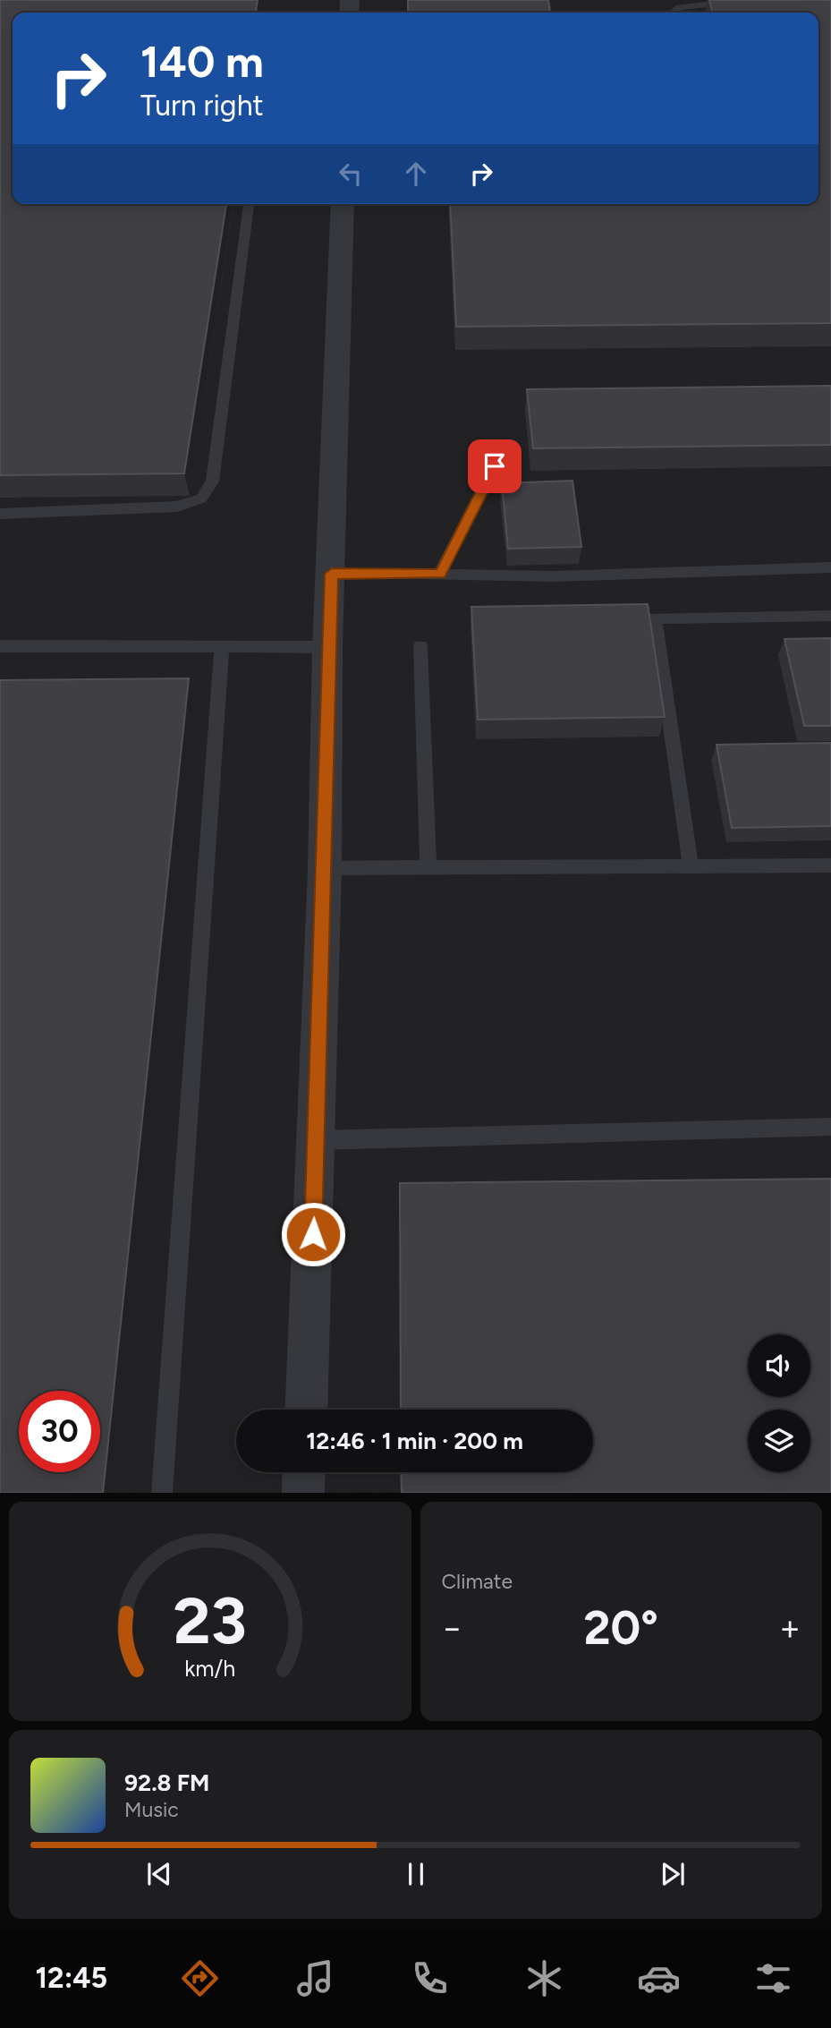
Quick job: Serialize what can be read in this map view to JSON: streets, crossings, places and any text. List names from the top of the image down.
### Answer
{
  "page": {
    "turn": ["140 m", "Turn right"],
    "limit": "30",
    "trip": "12:46 · 1 min · 200 m",
    "tile": "Climate",
    "heat": ["−", "20°", "+"],
    "song": ["92.8 FM", "Music"],
    "tabs": "12:45",
    "gauge": ["23", "km/h"]
  }
}
